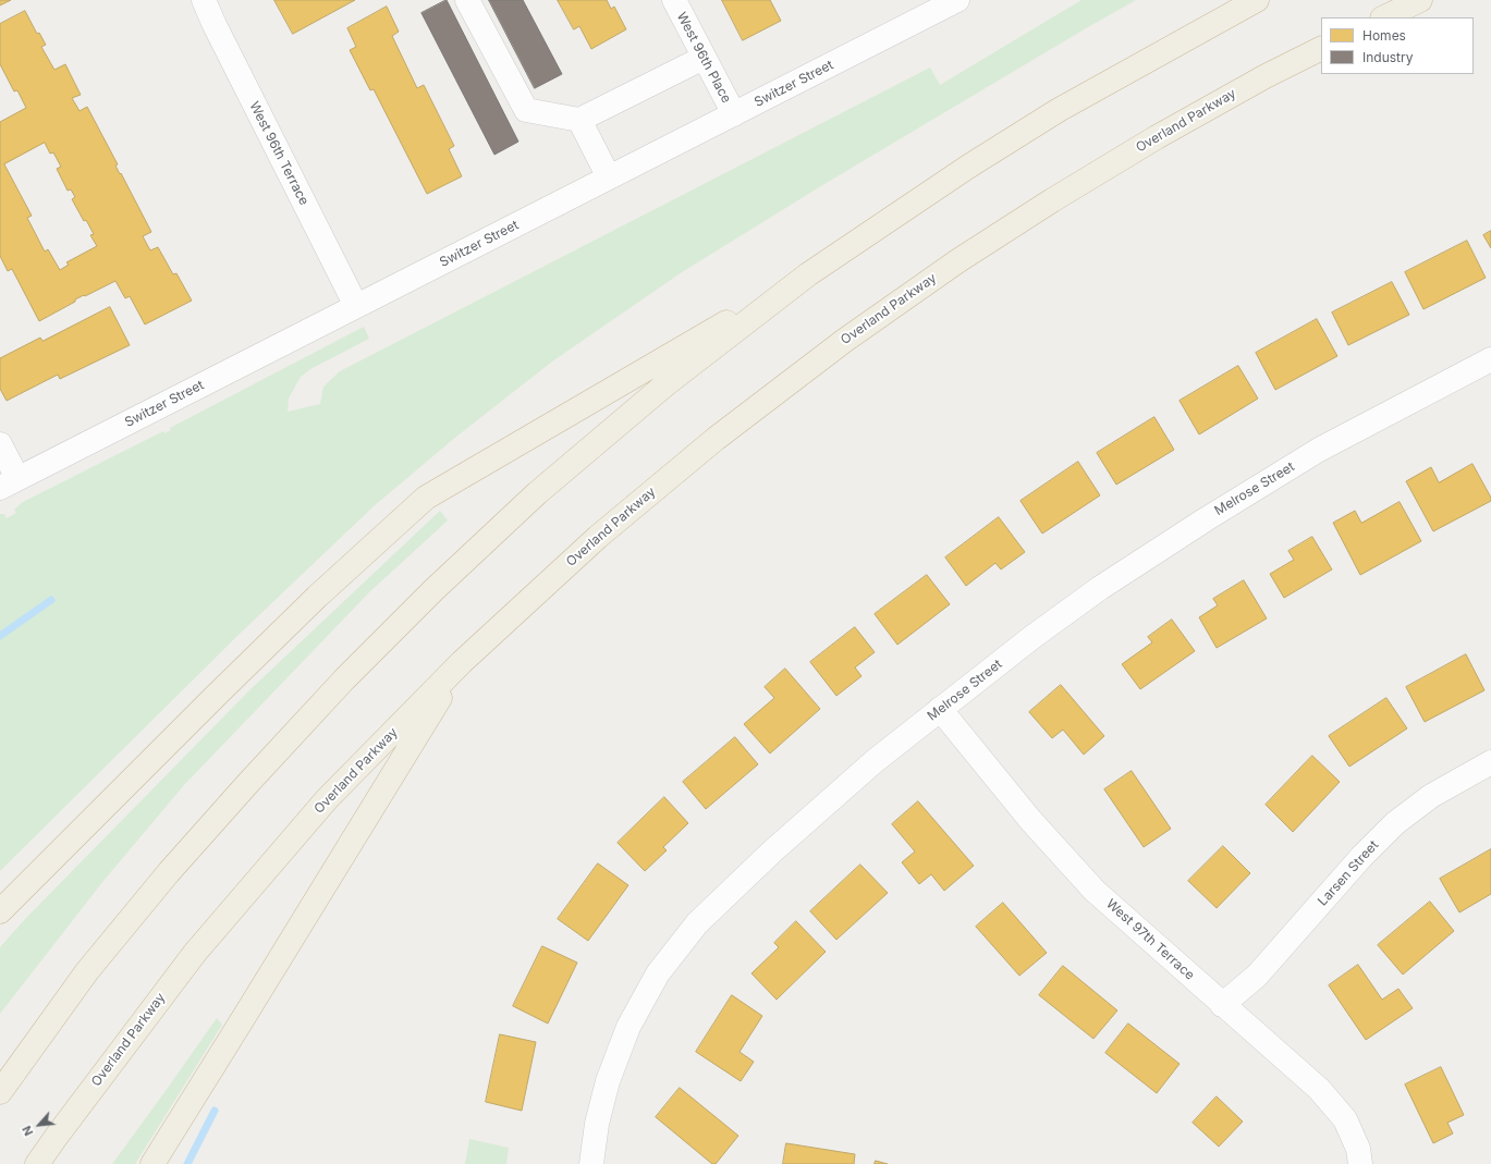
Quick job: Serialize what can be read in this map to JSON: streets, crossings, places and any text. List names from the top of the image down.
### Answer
{
  "streets": {
    "highway": ["Overland Parkway"],
    "street": [
      "West 96th Place",
      "Switzer Street",
      "West 96th Terrace",
      "Melrose Street",
      "Larsen Street",
      "West 97th Terrace"
    ]
  },
  "crossings": [
    ["West 96th Place", "Switzer Street"],
    ["Switzer Street", "West 96th Terrace"],
    ["Melrose Street", "West 97th Terrace"],
    ["Larsen Street", "West 97th Terrace"]
  ],
  "legend": ["Homes", "Industry"],
  "north": "bottom left"
}
